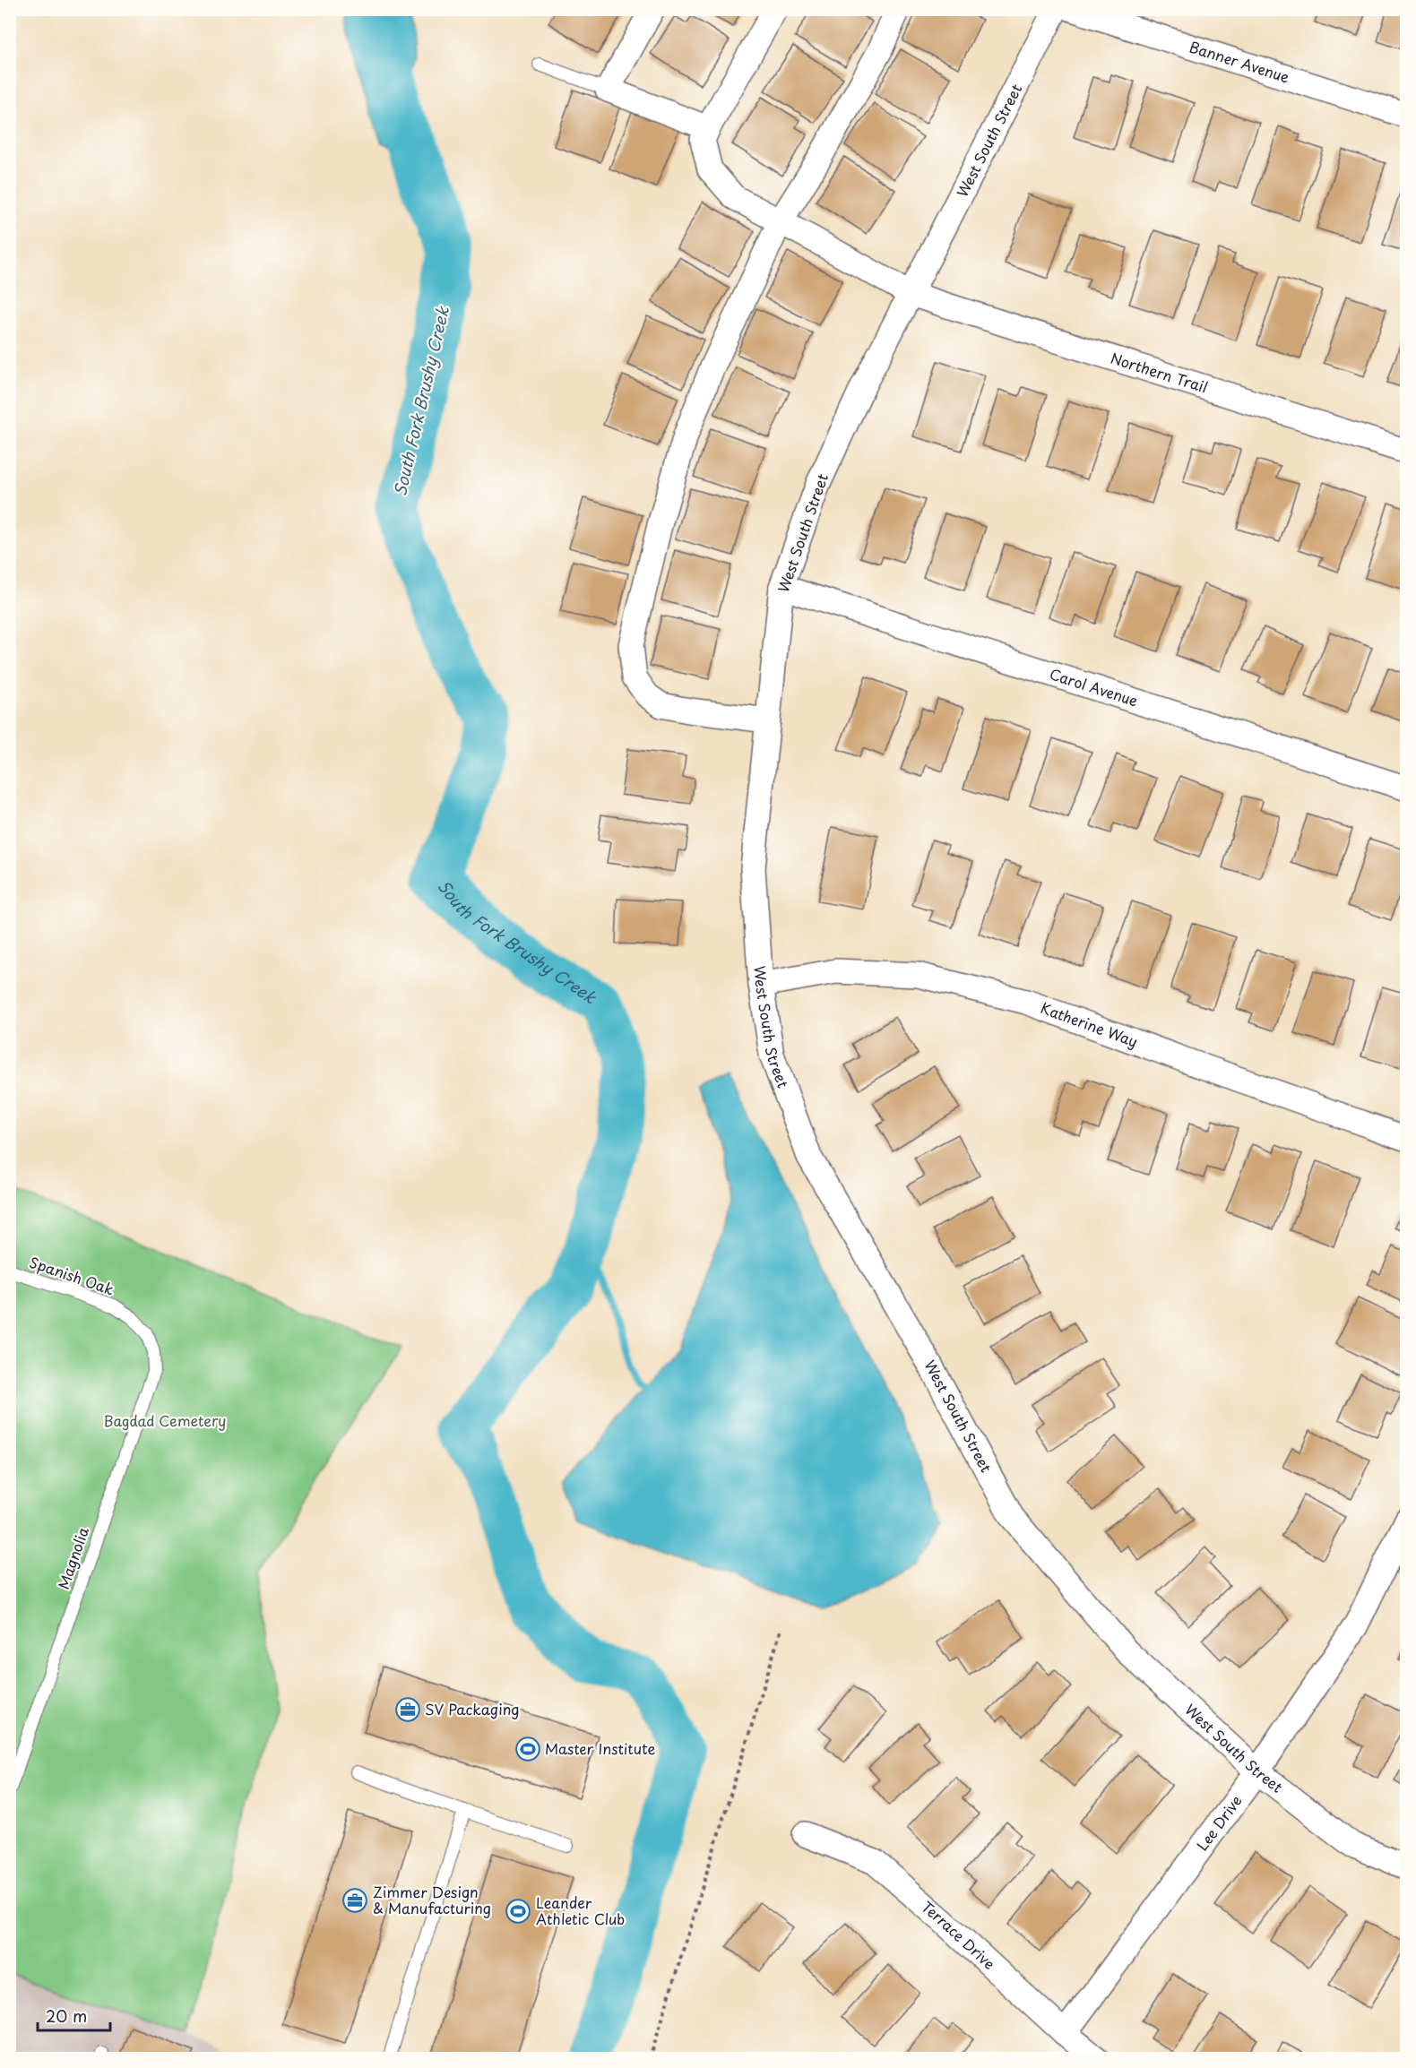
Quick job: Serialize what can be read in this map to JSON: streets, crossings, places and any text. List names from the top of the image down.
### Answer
{
  "streets": {
    "street": [
      "Banner Avenue",
      "West South Street",
      "Northern Trail",
      "Carol Avenue",
      "Katherine Way",
      "Lee Drive",
      "Terrace Drive"
    ],
    "lane": ["Spanish Oak", "Magnolia"]
  },
  "crossings": [
    ["West South Street", "Northern Trail"],
    ["West South Street", "Carol Avenue"],
    ["West South Street", "Katherine Way"],
    ["West South Street", "Lee Drive"],
    ["Spanish Oak", "Magnolia"],
    ["Lee Drive", "Terrace Drive"]
  ],
  "water": ["South Fork Brushy Creek"],
  "parks": ["Bagdad Cemetery"],
  "places": {
    "office": ["SV Packaging", "Zimmer Design & Manufacturing"],
    "sports": ["Master Institute", "Leander Athletic Club"]
  },
  "scale_bar": "20 m"
}
